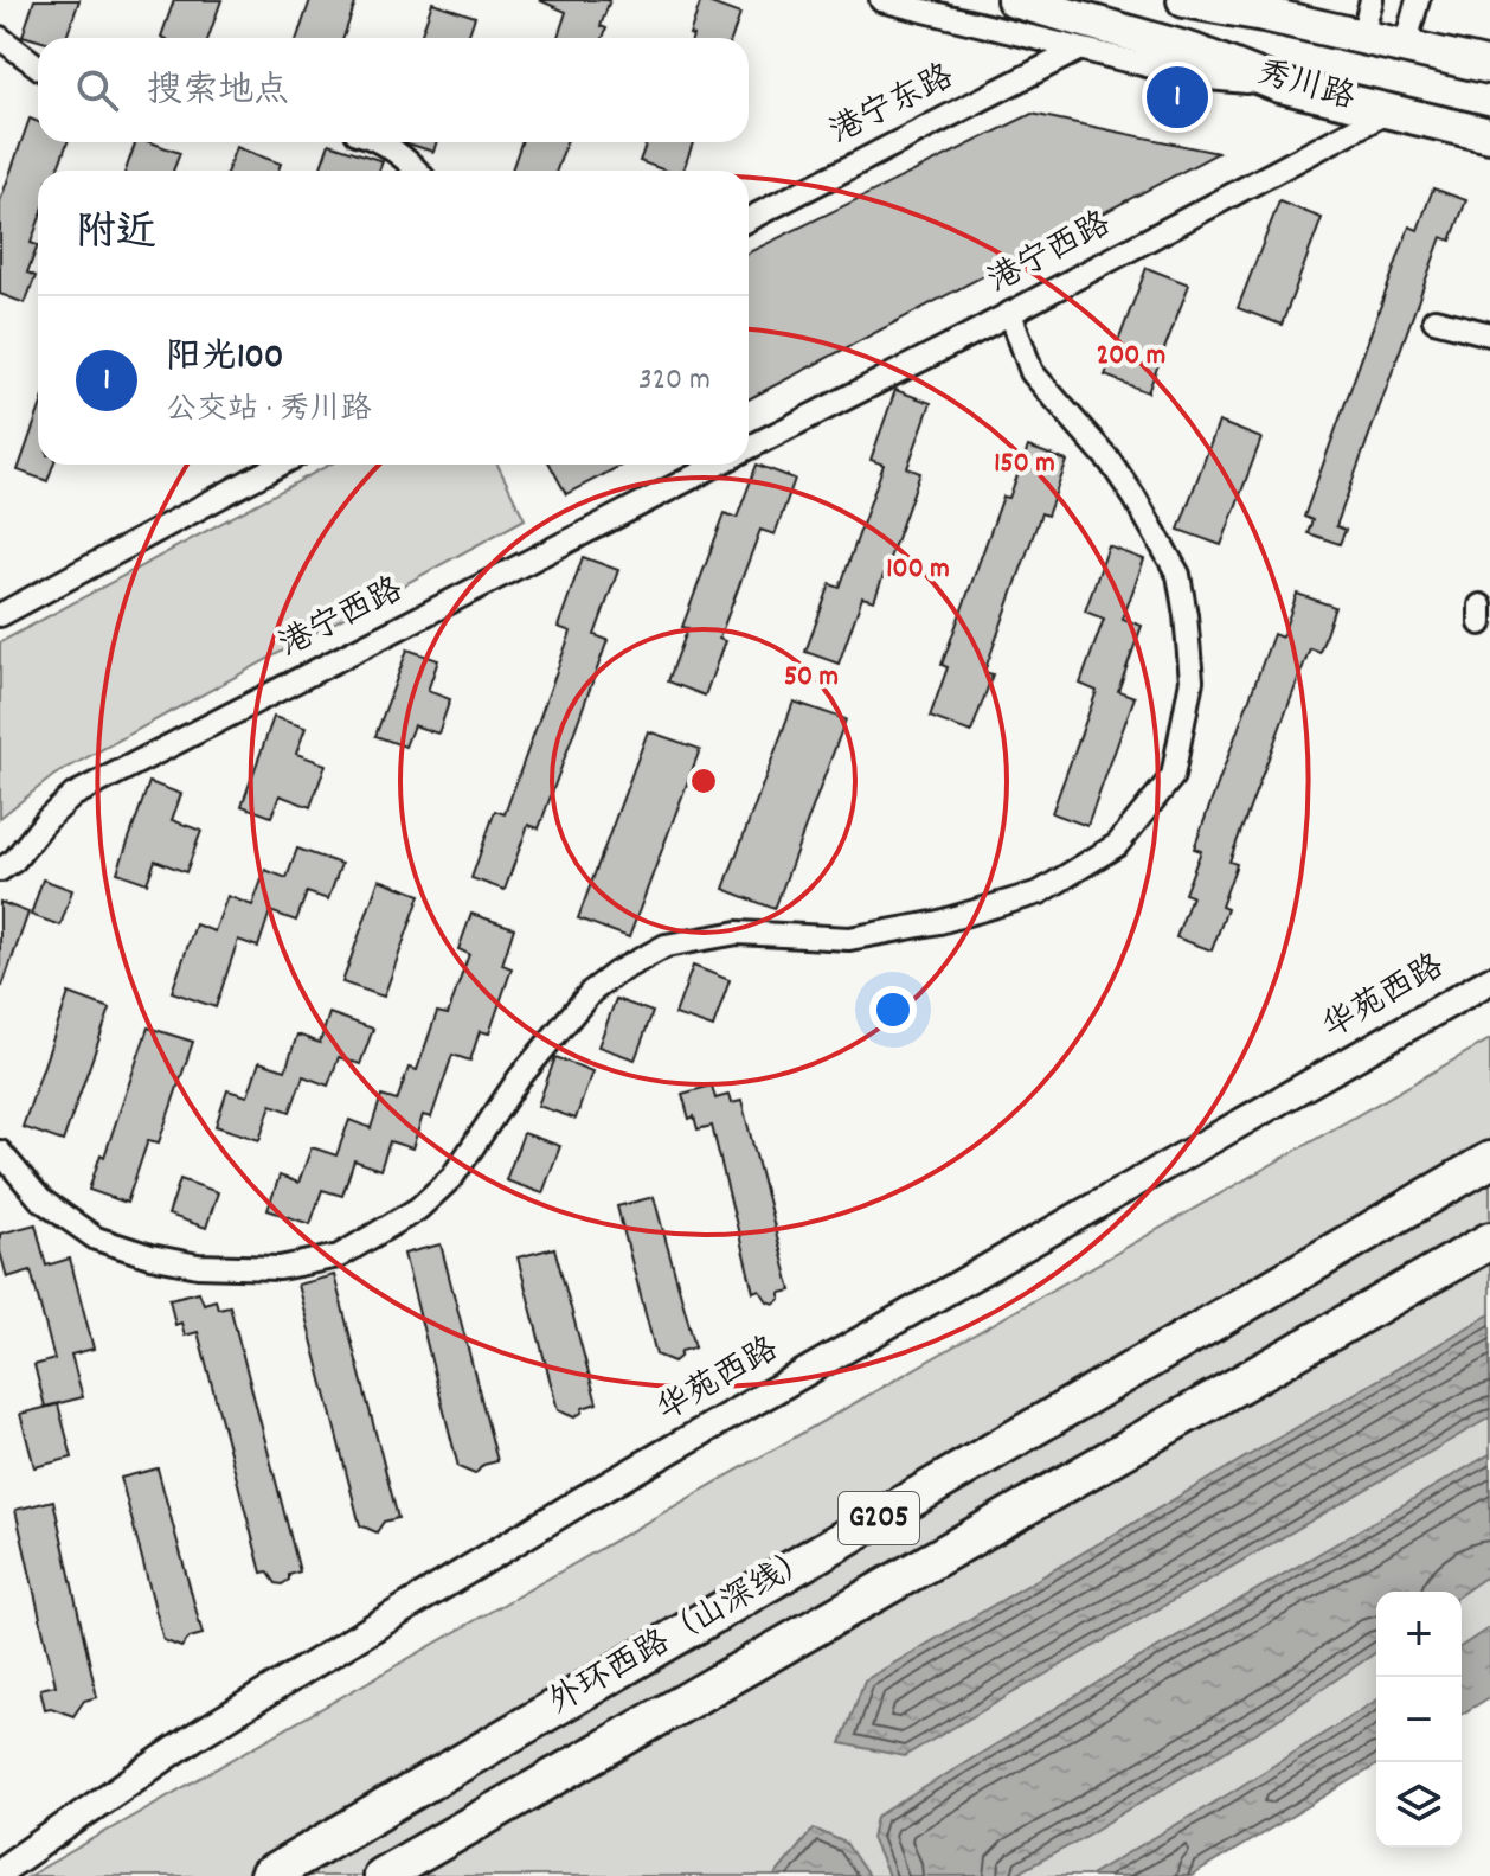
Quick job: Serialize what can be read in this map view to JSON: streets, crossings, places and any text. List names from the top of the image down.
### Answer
{
  "streets": {
    "highway": ["G205", "外环西路（山深线）"],
    "main road": ["秀川路"],
    "street": ["港宁东路", "港宁西路", "华苑西路"]
  },
  "crossings": [
    ["秀川路", "港宁西路"]
  ],
  "page": {
    "search": "搜索地点",
    "pins": "1",
    "heading": "附近",
    "list": [
      {
        "mark": "1",
        "name": "阳光100",
        "note": "公交站 · 秀川路",
        "value": "320 m"
      }
    ],
    "map_buttons": ["+", "−"]
  },
  "rings": [
    "200 m",
    "150 m",
    "100 m",
    "50 m"
  ]
}
